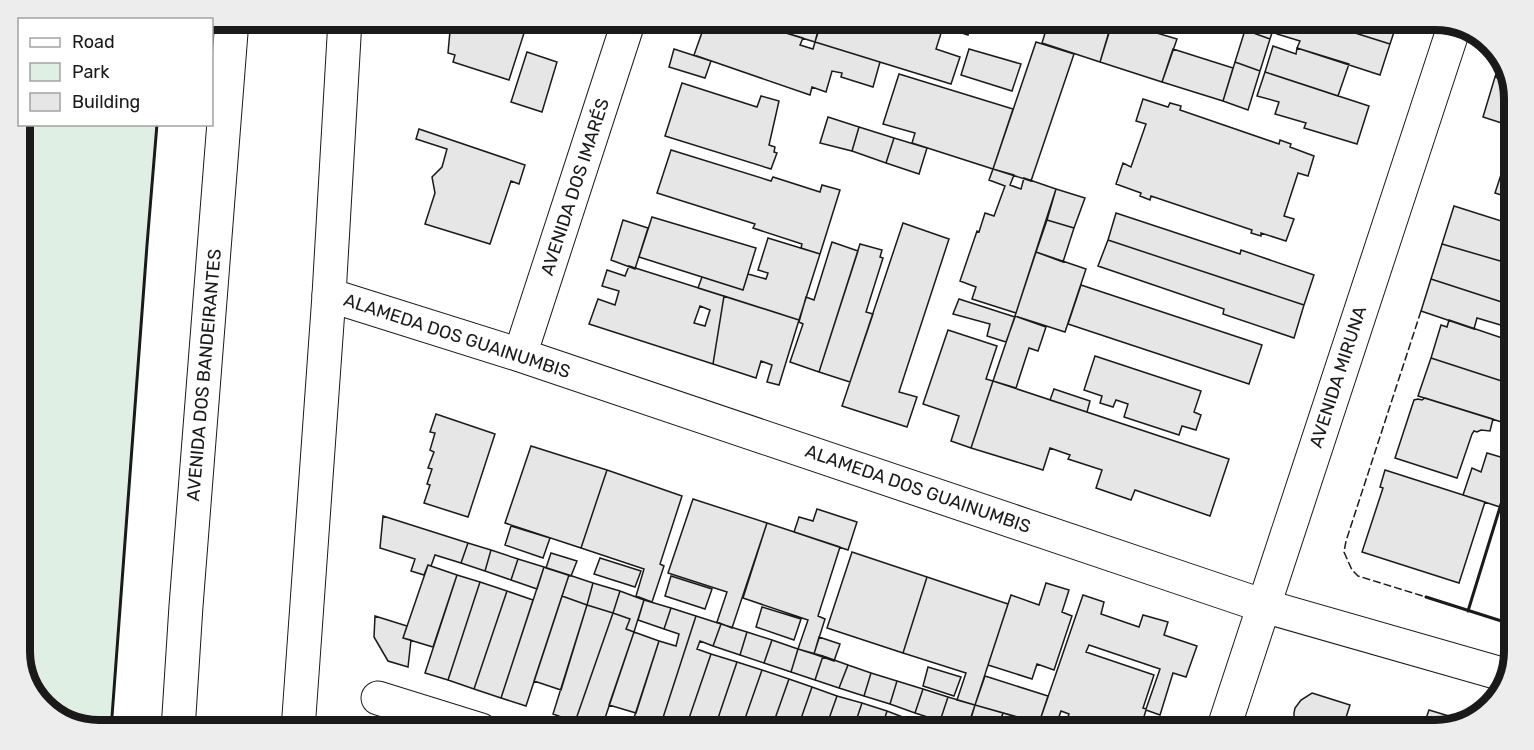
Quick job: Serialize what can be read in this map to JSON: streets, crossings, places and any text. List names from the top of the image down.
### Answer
{
  "streets": {
    "main road": [
      "AVENIDA DOS IMARÉS",
      "ALAMEDA DOS GUAINUMBIS",
      "AVENIDA DOS BANDEIRANTES",
      "AVENIDA MIRUNA"
    ]
  },
  "crossings": [
    ["AVENIDA DOS IMARÉS", "ALAMEDA DOS GUAINUMBIS"],
    ["ALAMEDA DOS GUAINUMBIS", "AVENIDA MIRUNA"]
  ],
  "legend": ["Road", "Park", "Building"]
}
